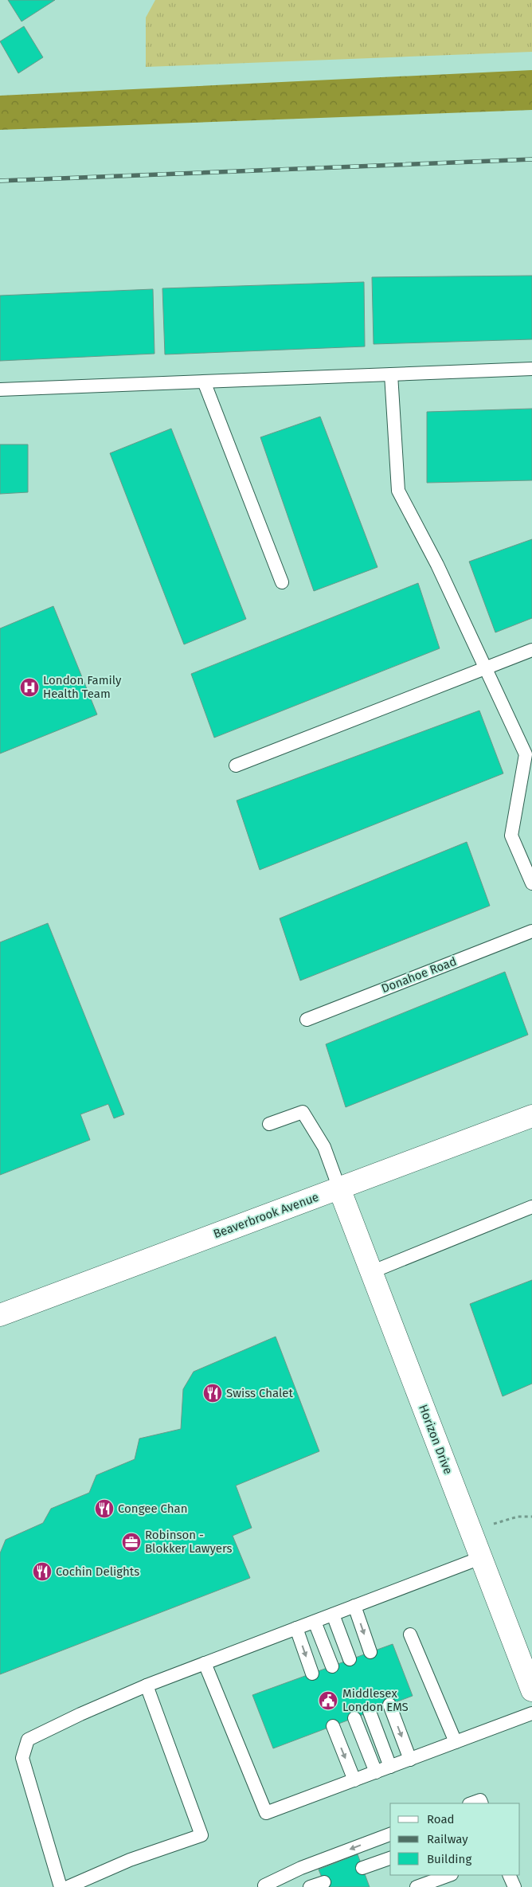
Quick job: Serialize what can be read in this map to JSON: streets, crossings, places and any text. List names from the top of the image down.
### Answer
{
  "streets": {
    "street": ["Beaverbrook Avenue", "Horizon Drive"],
    "lane": ["Donahoe Road"]
  },
  "crossings": [
    ["Beaverbrook Avenue", "Horizon Drive"]
  ],
  "places": {
    "hospital": ["London Family Health Team"],
    "restaurant": ["Swiss Chalet", "Congee Chan", "Cochin Delights"],
    "office": ["Robinson - Blokker Lawyers"],
    "public building": ["Middlesex London EMS"]
  },
  "legend": ["Road", "Railway", "Building"]
}
